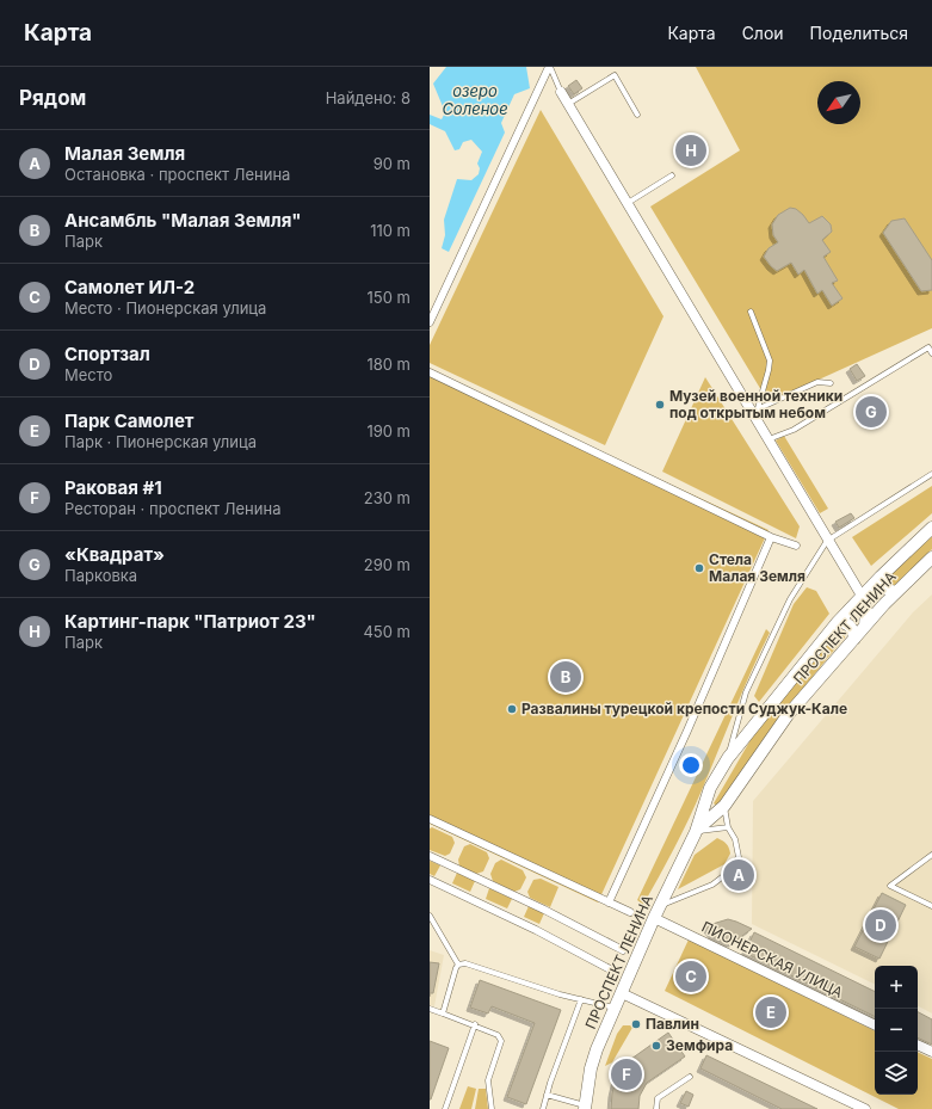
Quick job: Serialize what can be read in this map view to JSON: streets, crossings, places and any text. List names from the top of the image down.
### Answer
{
  "streets": {
    "street": ["ПРОСПЕКТ ЛЕНИНА", "ПИОНЕРСКАЯ УЛИЦА"]
  },
  "crossings": [
    ["ПРОСПЕКТ ЛЕНИНА", "ПИОНЕРСКАЯ УЛИЦА"]
  ],
  "water": ["озеро Соленое"],
  "places": [
    "Музей военной техники под открытым небом",
    "Стела Малая Земля",
    "Развалины турецкой крепости Суджук-Кале",
    "Павлин",
    "Земфира"
  ],
  "north": "bottom left",
  "page": {
    "header": "Карта",
    "nav": ["Карта", "Слои", "Поделиться"],
    "heading": ["Рядом", "Найдено: 8"],
    "list": [
      {
        "mark": "A",
        "name": "Малая Земля",
        "note": "Остановка · проспект Ленина",
        "value": "90 m"
      },
      {
        "mark": "B",
        "name": "Ансамбль \"Малая Земля\"",
        "note": "Парк",
        "value": "110 m"
      },
      {
        "mark": "C",
        "name": "Самолет ИЛ-2",
        "note": "Место · Пионерская улица",
        "value": "150 m"
      },
      {
        "mark": "D",
        "name": "Спортзал",
        "note": "Место",
        "value": "180 m"
      },
      {
        "mark": "E",
        "name": "Парк Самолет",
        "note": "Парк · Пионерская улица",
        "value": "190 m"
      },
      {
        "mark": "F",
        "name": "Раковая #1",
        "note": "Ресторан · проспект Ленина",
        "value": "230 m"
      },
      {
        "mark": "G",
        "name": "«Квадрат»",
        "note": "Парковка",
        "value": "290 m"
      },
      {
        "mark": "H",
        "name": "Картинг-парк \"Патриот 23\"",
        "note": "Парк",
        "value": "450 m"
      }
    ],
    "pins": [
      "H",
      "G",
      "B",
      "A",
      "D",
      "C",
      "E",
      "F"
    ],
    "map_buttons": ["+", "−"]
  }
}
